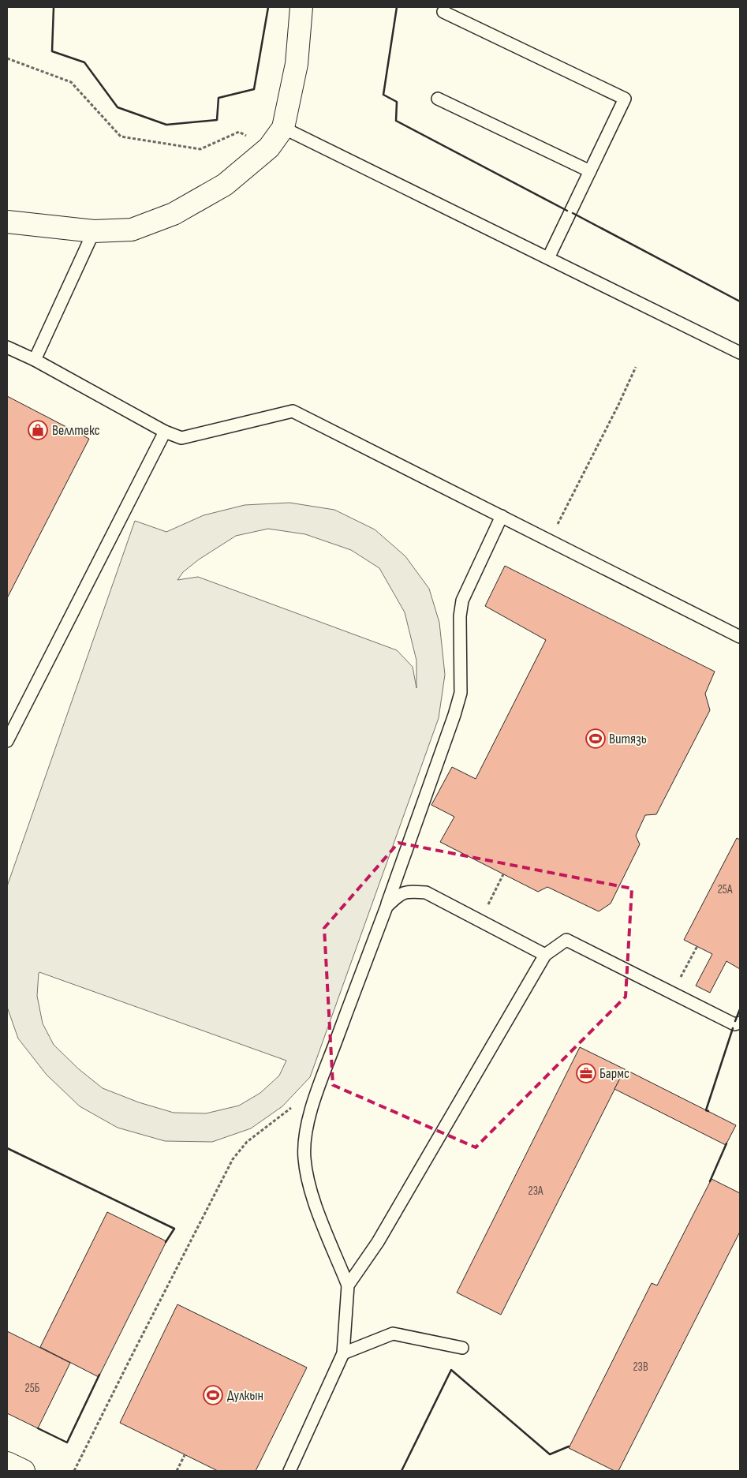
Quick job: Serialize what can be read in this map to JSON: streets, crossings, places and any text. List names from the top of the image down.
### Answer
{
  "places": {
    "shop": ["Веллтекс"],
    "sports": ["Витязь", "Дулкын"],
    "office": ["Бармс"]
  },
  "house_numbers": [
    "25А",
    "23А",
    "23В",
    "25Б"
  ]
}
